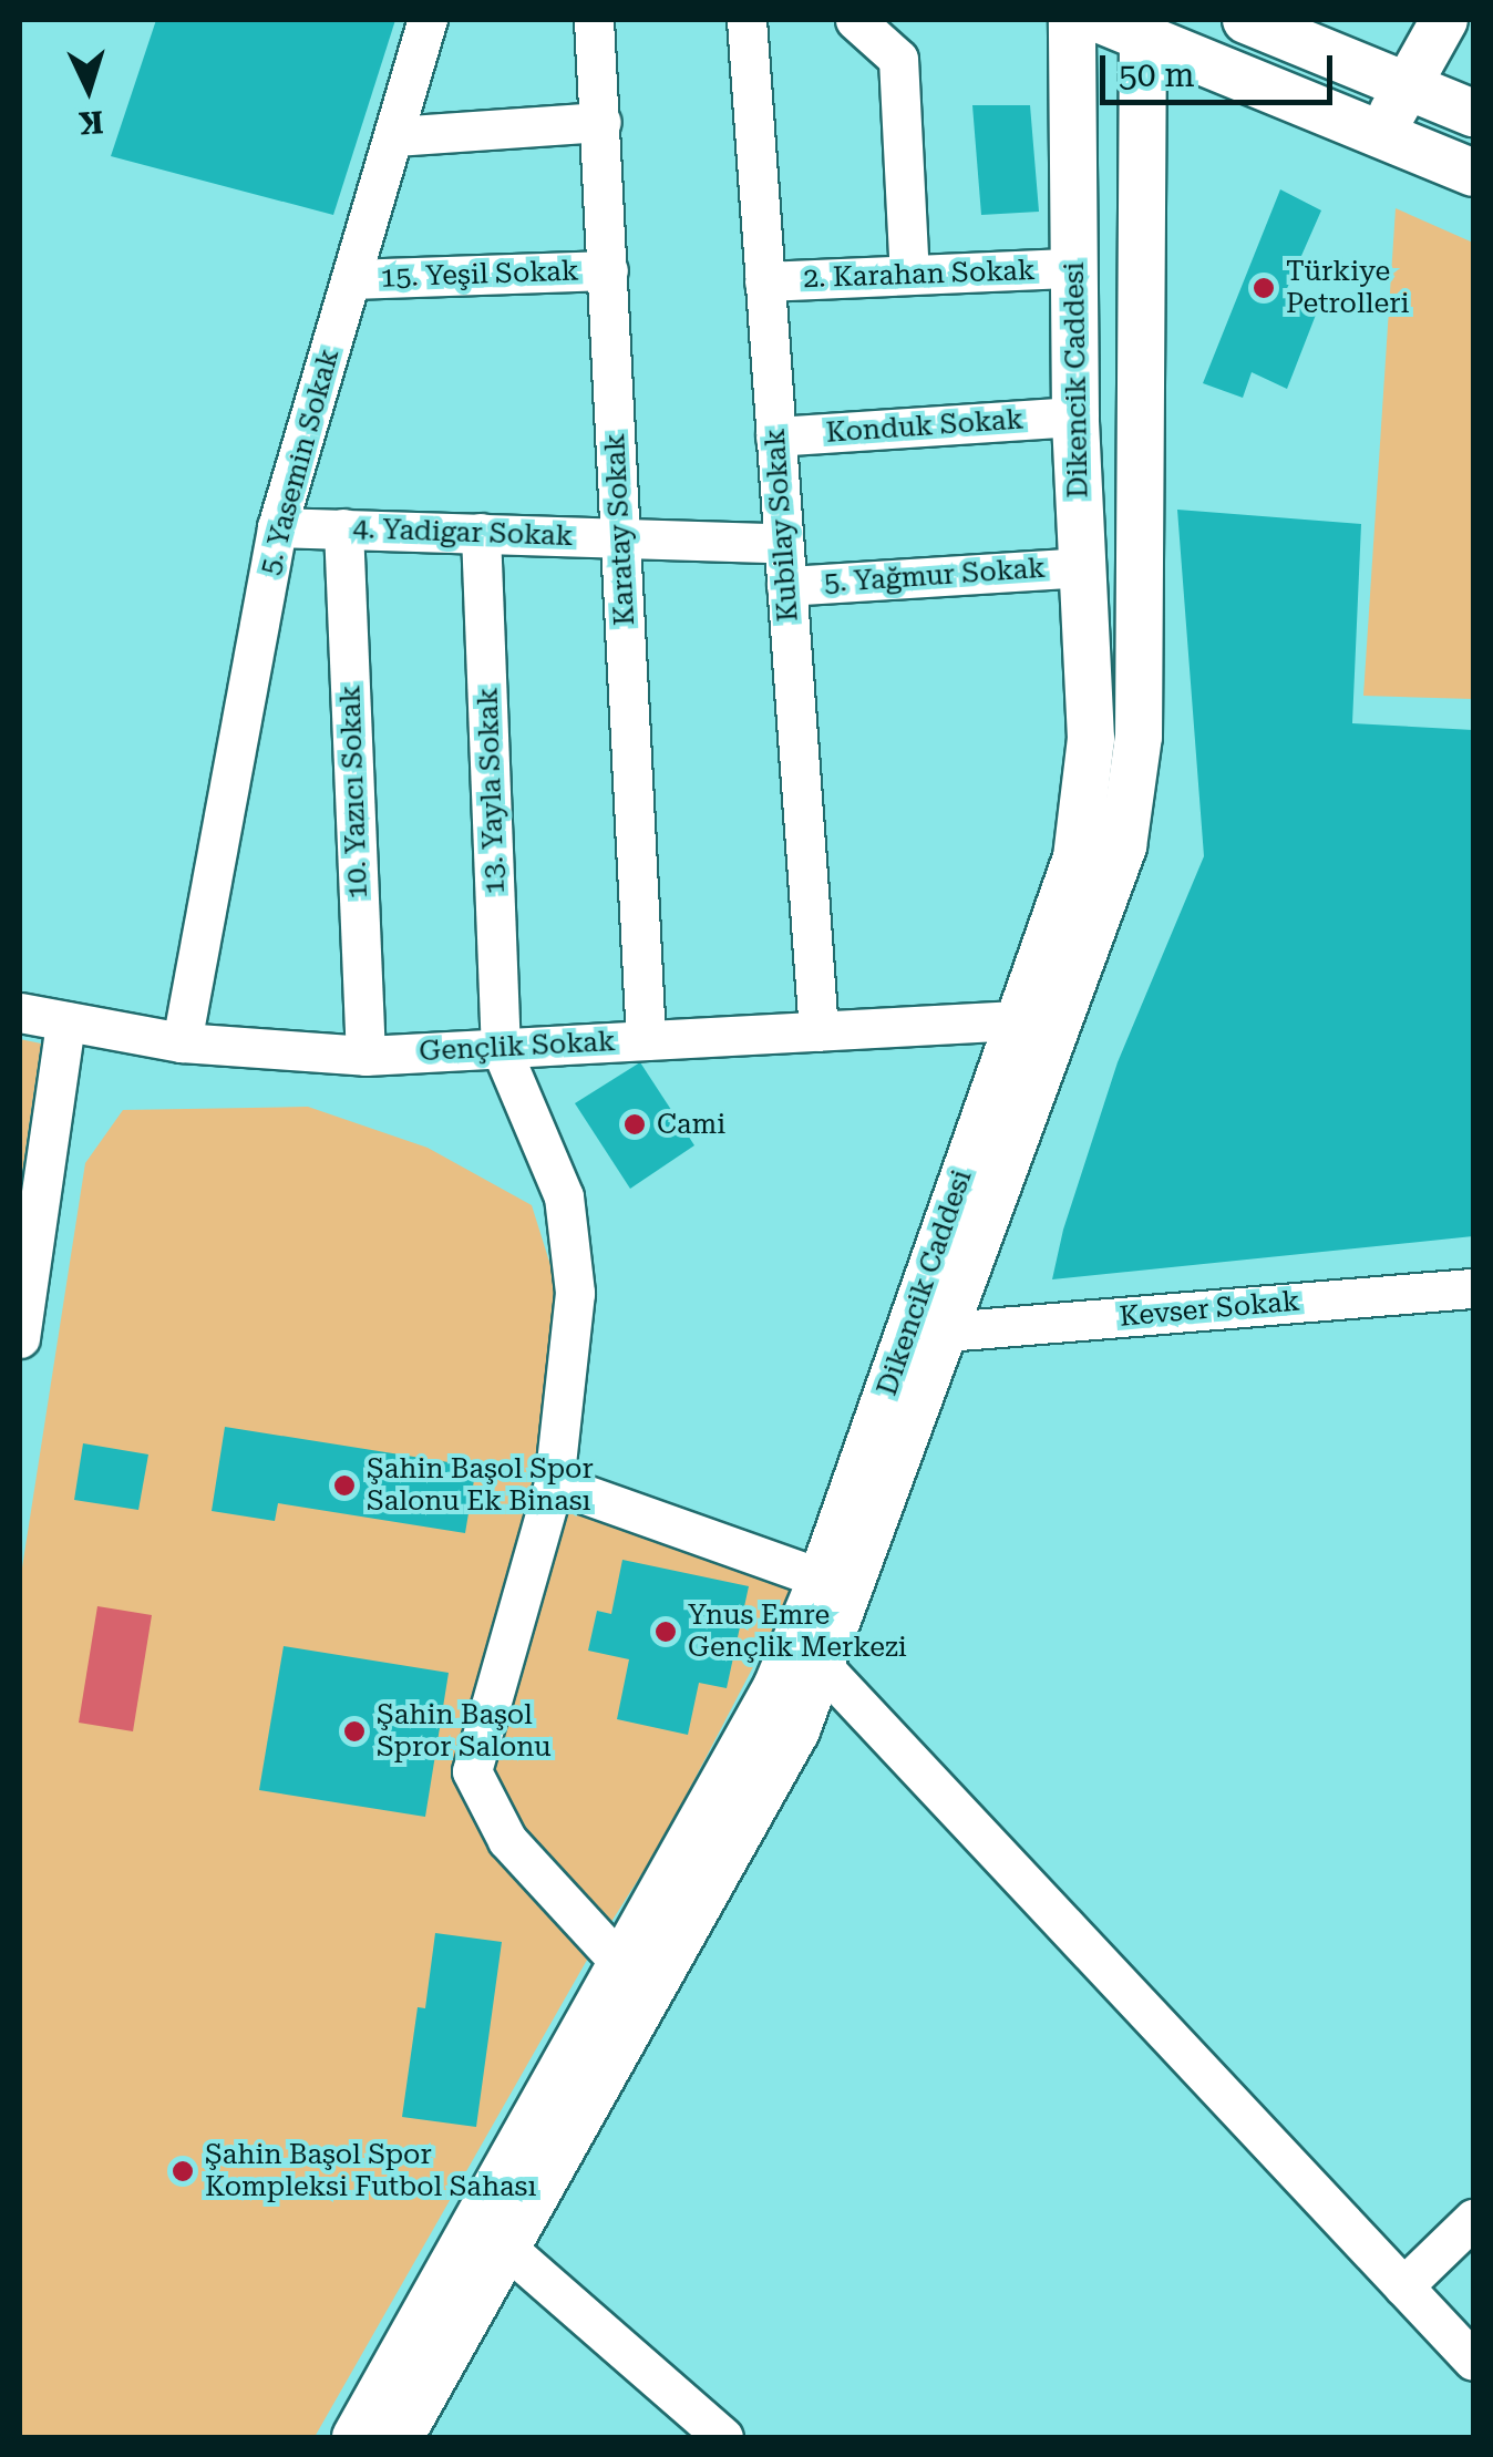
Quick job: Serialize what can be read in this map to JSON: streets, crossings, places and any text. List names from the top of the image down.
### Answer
{
  "streets": {
    "main road": ["Dikencik Caddesi"],
    "street": [
      "15. Yeşil Sokak",
      "2. Karahan Sokak",
      "Konduk Sokak",
      "5. Yasemin Sokak",
      "Kubilay Sokak",
      "Karatay Sokak",
      "4. Yadigar Sokak",
      "5. Yağmur Sokak",
      "13. Yayla Sokak",
      "10. Yazıcı Sokak",
      "Gençlik Sokak",
      "Kevser Sokak"
    ]
  },
  "crossings": [
    ["15. Yeşil Sokak", "5. Yasemin Sokak"],
    ["15. Yeşil Sokak", "Karatay Sokak"],
    ["2. Karahan Sokak", "Dikencik Caddesi"],
    ["2. Karahan Sokak", "Kubilay Sokak"],
    ["Dikencik Caddesi", "Konduk Sokak"],
    ["Dikencik Caddesi", "5. Yağmur Sokak"],
    ["Dikencik Caddesi", "Gençlik Sokak"],
    ["Dikencik Caddesi", "Kevser Sokak"],
    ["Konduk Sokak", "Kubilay Sokak"],
    ["5. Yasemin Sokak", "4. Yadigar Sokak"],
    ["5. Yasemin Sokak", "Gençlik Sokak"],
    ["Kubilay Sokak", "4. Yadigar Sokak"],
    ["Kubilay Sokak", "5. Yağmur Sokak"],
    ["Kubilay Sokak", "Gençlik Sokak"],
    ["Karatay Sokak", "4. Yadigar Sokak"],
    ["Karatay Sokak", "Gençlik Sokak"],
    ["4. Yadigar Sokak", "13. Yayla Sokak"],
    ["4. Yadigar Sokak", "10. Yazıcı Sokak"],
    ["13. Yayla Sokak", "Gençlik Sokak"],
    ["10. Yazıcı Sokak", "Gençlik Sokak"]
  ],
  "places": [
    "Türkiye Petrolleri",
    "Cami",
    "Şahin Başol Spor Salonu Ek Binası",
    "Ynus Emre Gençlik Merkezi",
    "Şahin Başol Spror Salonu",
    "Şahin Başol Spor Kompleksi Futbol Sahası"
  ],
  "scale_bar": "50 m",
  "north": "bottom"
}
